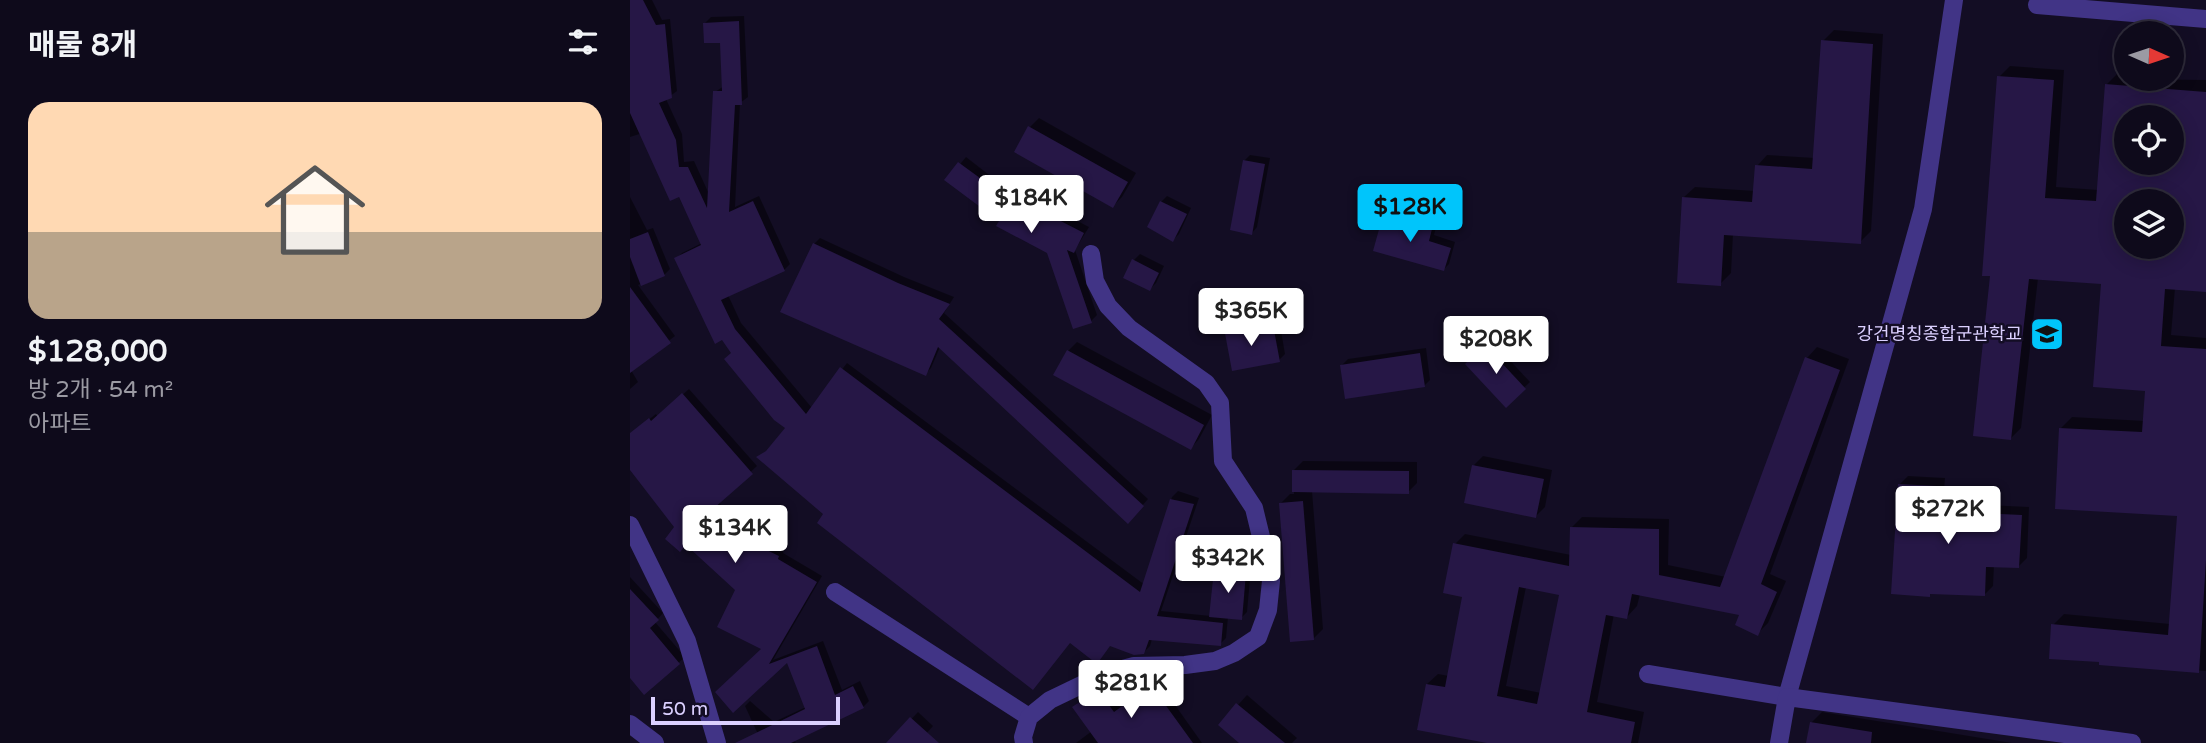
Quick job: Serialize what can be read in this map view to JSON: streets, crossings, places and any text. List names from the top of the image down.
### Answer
{
  "places": {
    "school or university": ["강건명칭종합군관학교"]
  },
  "scale_bar": "50 m",
  "north": "right",
  "page": {
    "heading": "매물 8개",
    "list": [
      {
        "name": "$128,000",
        "note": "방 2개 · 54 m² · 아파트"
      }
    ],
    "price": [
      "$184K",
      "$128K",
      "$365K",
      "$208K",
      "$272K",
      "$134K",
      "$342K",
      "$281K"
    ],
    "scale": "50 m"
  }
}
